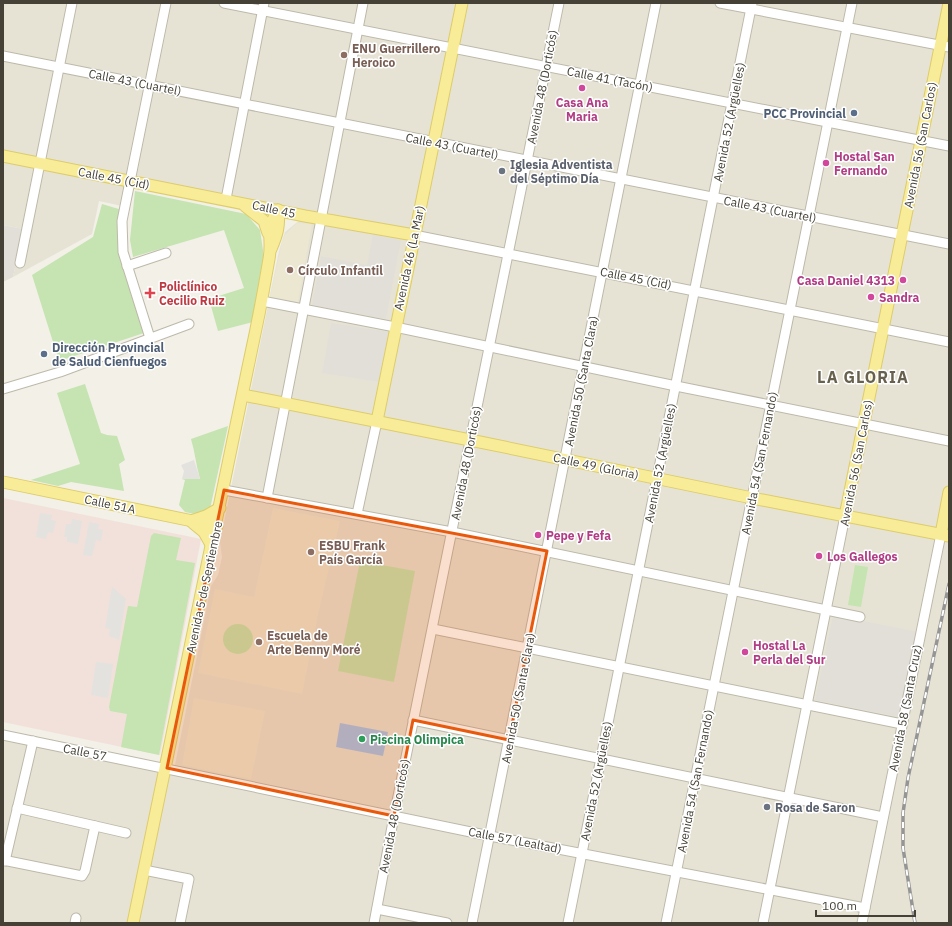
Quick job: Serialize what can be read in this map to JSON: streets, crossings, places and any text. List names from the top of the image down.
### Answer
{
  "streets": {
    "main road": [
      "Avenida 56 (San Carlos)",
      "Calle 45 (Cid)",
      "Calle 45",
      "Avenida 46 (La Mar)",
      "Calle 49 (Gloria)",
      "Calle 51A",
      "Avenida 5 de Septiembre",
      "Avenida 58 (Santa Cruz)"
    ],
    "street": [
      "Calle 41 (Tacón)",
      "Calle 43 (Cuartel)",
      "Avenida 48 (Dorticós)",
      "Avenida 52 (Argüelles)",
      "Avenida 50 (Santa Clara)",
      "Avenida 54 (San Fernando)",
      "Calle 57",
      "Calle 57 (Lealtad)"
    ]
  },
  "crossings": [
    ["Calle 41 (Tacón)", "Avenida 48 (Dorticós)"],
    ["Calle 41 (Tacón)", "Avenida 52 (Argüelles)"],
    ["Calle 41 (Tacón)", "Avenida 56 (San Carlos)"],
    ["Calle 41 (Tacón)", "Avenida 46 (La Mar)"],
    ["Calle 41 (Tacón)", "Avenida 50 (Santa Clara)"],
    ["Calle 41 (Tacón)", "Avenida 54 (San Fernando)"],
    ["Calle 43 (Cuartel)", "Avenida 48 (Dorticós)"],
    ["Calle 43 (Cuartel)", "Avenida 52 (Argüelles)"],
    ["Calle 43 (Cuartel)", "Avenida 56 (San Carlos)"],
    ["Calle 43 (Cuartel)", "Avenida 46 (La Mar)"],
    ["Calle 43 (Cuartel)", "Avenida 50 (Santa Clara)"],
    ["Calle 43 (Cuartel)", "Avenida 54 (San Fernando)"],
    ["Avenida 48 (Dorticós)", "Calle 45 (Cid)"],
    ["Avenida 48 (Dorticós)", "Calle 49 (Gloria)"],
    ["Avenida 48 (Dorticós)", "Calle 57 (Lealtad)"],
    ["Avenida 52 (Argüelles)", "Calle 45 (Cid)"],
    ["Avenida 52 (Argüelles)", "Calle 49 (Gloria)"],
    ["Avenida 52 (Argüelles)", "Calle 57 (Lealtad)"],
    ["Avenida 56 (San Carlos)", "Calle 45 (Cid)"],
    ["Avenida 56 (San Carlos)", "Calle 49 (Gloria)"],
    ["Avenida 56 (San Carlos)", "Calle 57 (Lealtad)"],
    ["Calle 45 (Cid)", "Calle 45"],
    ["Calle 45 (Cid)", "Avenida 46 (La Mar)"],
    ["Calle 45 (Cid)", "Avenida 50 (Santa Clara)"],
    ["Calle 45 (Cid)", "Avenida 54 (San Fernando)"],
    ["Calle 45", "Avenida 5 de Septiembre"],
    ["Avenida 46 (La Mar)", "Calle 49 (Gloria)"],
    ["Avenida 50 (Santa Clara)", "Calle 49 (Gloria)"],
    ["Avenida 50 (Santa Clara)", "Calle 57 (Lealtad)"],
    ["Avenida 54 (San Fernando)", "Calle 49 (Gloria)"],
    ["Avenida 54 (San Fernando)", "Calle 57 (Lealtad)"],
    ["Calle 49 (Gloria)", "Avenida 5 de Septiembre"],
    ["Calle 49 (Gloria)", "Avenida 58 (Santa Cruz)"],
    ["Calle 51A", "Avenida 5 de Septiembre"],
    ["Avenida 5 de Septiembre", "Calle 57"],
    ["Avenida 5 de Septiembre", "Calle 57 (Lealtad)"],
    ["Avenida 58 (Santa Cruz)", "Calle 57 (Lealtad)"],
    ["Calle 57", "Calle 57 (Lealtad)"]
  ],
  "districts": ["LA GLORIA"],
  "places": {
    "other": [
      "ENU Guerrillero Heroico",
      "Casa Ana Maria",
      "PCC Provincial",
      "Hostal San Fernando",
      "Iglesia Adventista del Séptimo Día",
      "Círculo Infantil",
      "Casa Daniel 4313",
      "Sandra",
      "Dirección Provincial de Salud Cienfuegos",
      "Pepe y Fefa",
      "ESBU Frank País García",
      "Los Gallegos",
      "Escuela de Arte Benny Moré",
      "Hostal La Perla del Sur",
      "Piscina Olimpica",
      "Rosa de Saron"
    ],
    "health": ["Policlínico Cecilio Ruiz"]
  },
  "scale_bar": "100 m"
}
